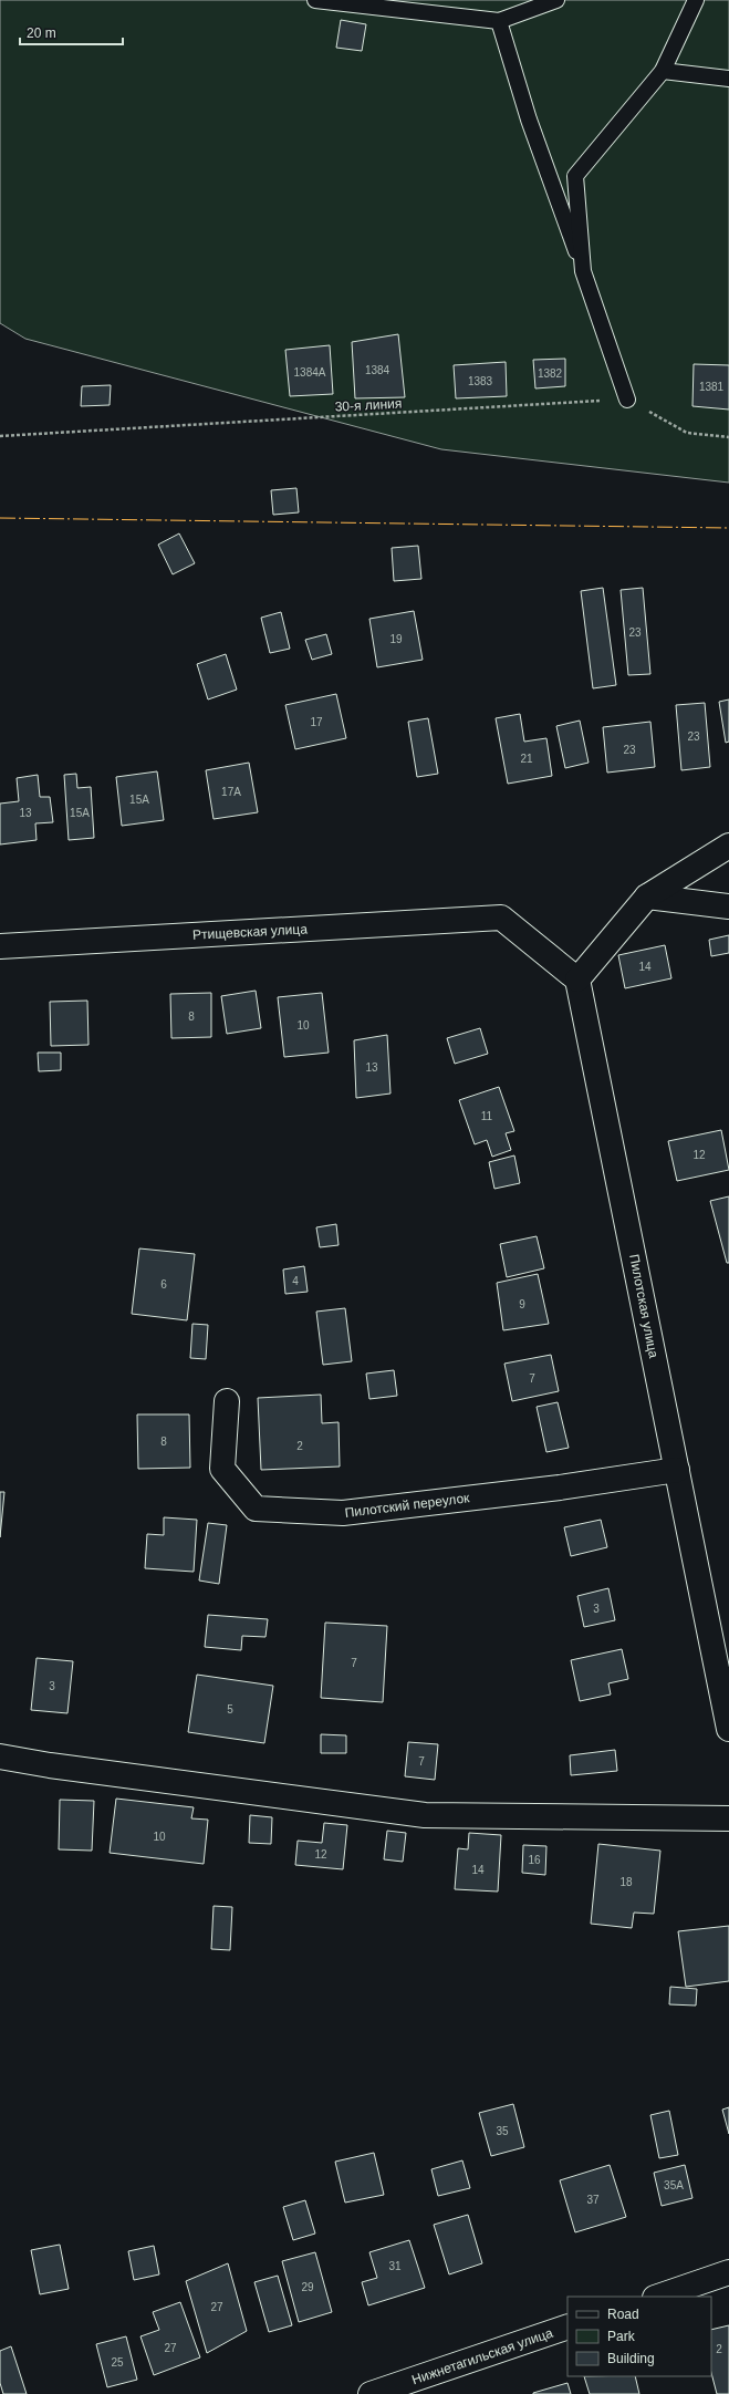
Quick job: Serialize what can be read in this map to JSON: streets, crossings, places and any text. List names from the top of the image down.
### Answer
{
  "streets": {
    "street": [
      "Ртищевская улица",
      "Пилотская улица",
      "Пилотский переулок",
      "Нижнетагильская улица"
    ],
    "path": ["30-я линия"]
  },
  "crossings": [
    ["Ртищевская улица", "Пилотская улица"],
    ["Пилотская улица", "Пилотский переулок"]
  ],
  "house_numbers": [
    "1384",
    "1384А",
    "1382",
    "1383",
    "1381",
    "23",
    "19",
    "17",
    "23",
    "23",
    "21",
    "17А",
    "15А",
    "13",
    "15А",
    "14",
    "8",
    "10",
    "13",
    "11",
    "12",
    "4",
    "6",
    "9",
    "7",
    "8",
    "2",
    "3",
    "7",
    "3",
    "5",
    "7",
    "10",
    "12",
    "16",
    "14",
    "18",
    "35",
    "35А",
    "37",
    "31",
    "29",
    "27",
    "27",
    "2",
    "25"
  ],
  "legend": ["Road", "Park", "Building"],
  "scale_bar": "20 m"
}
